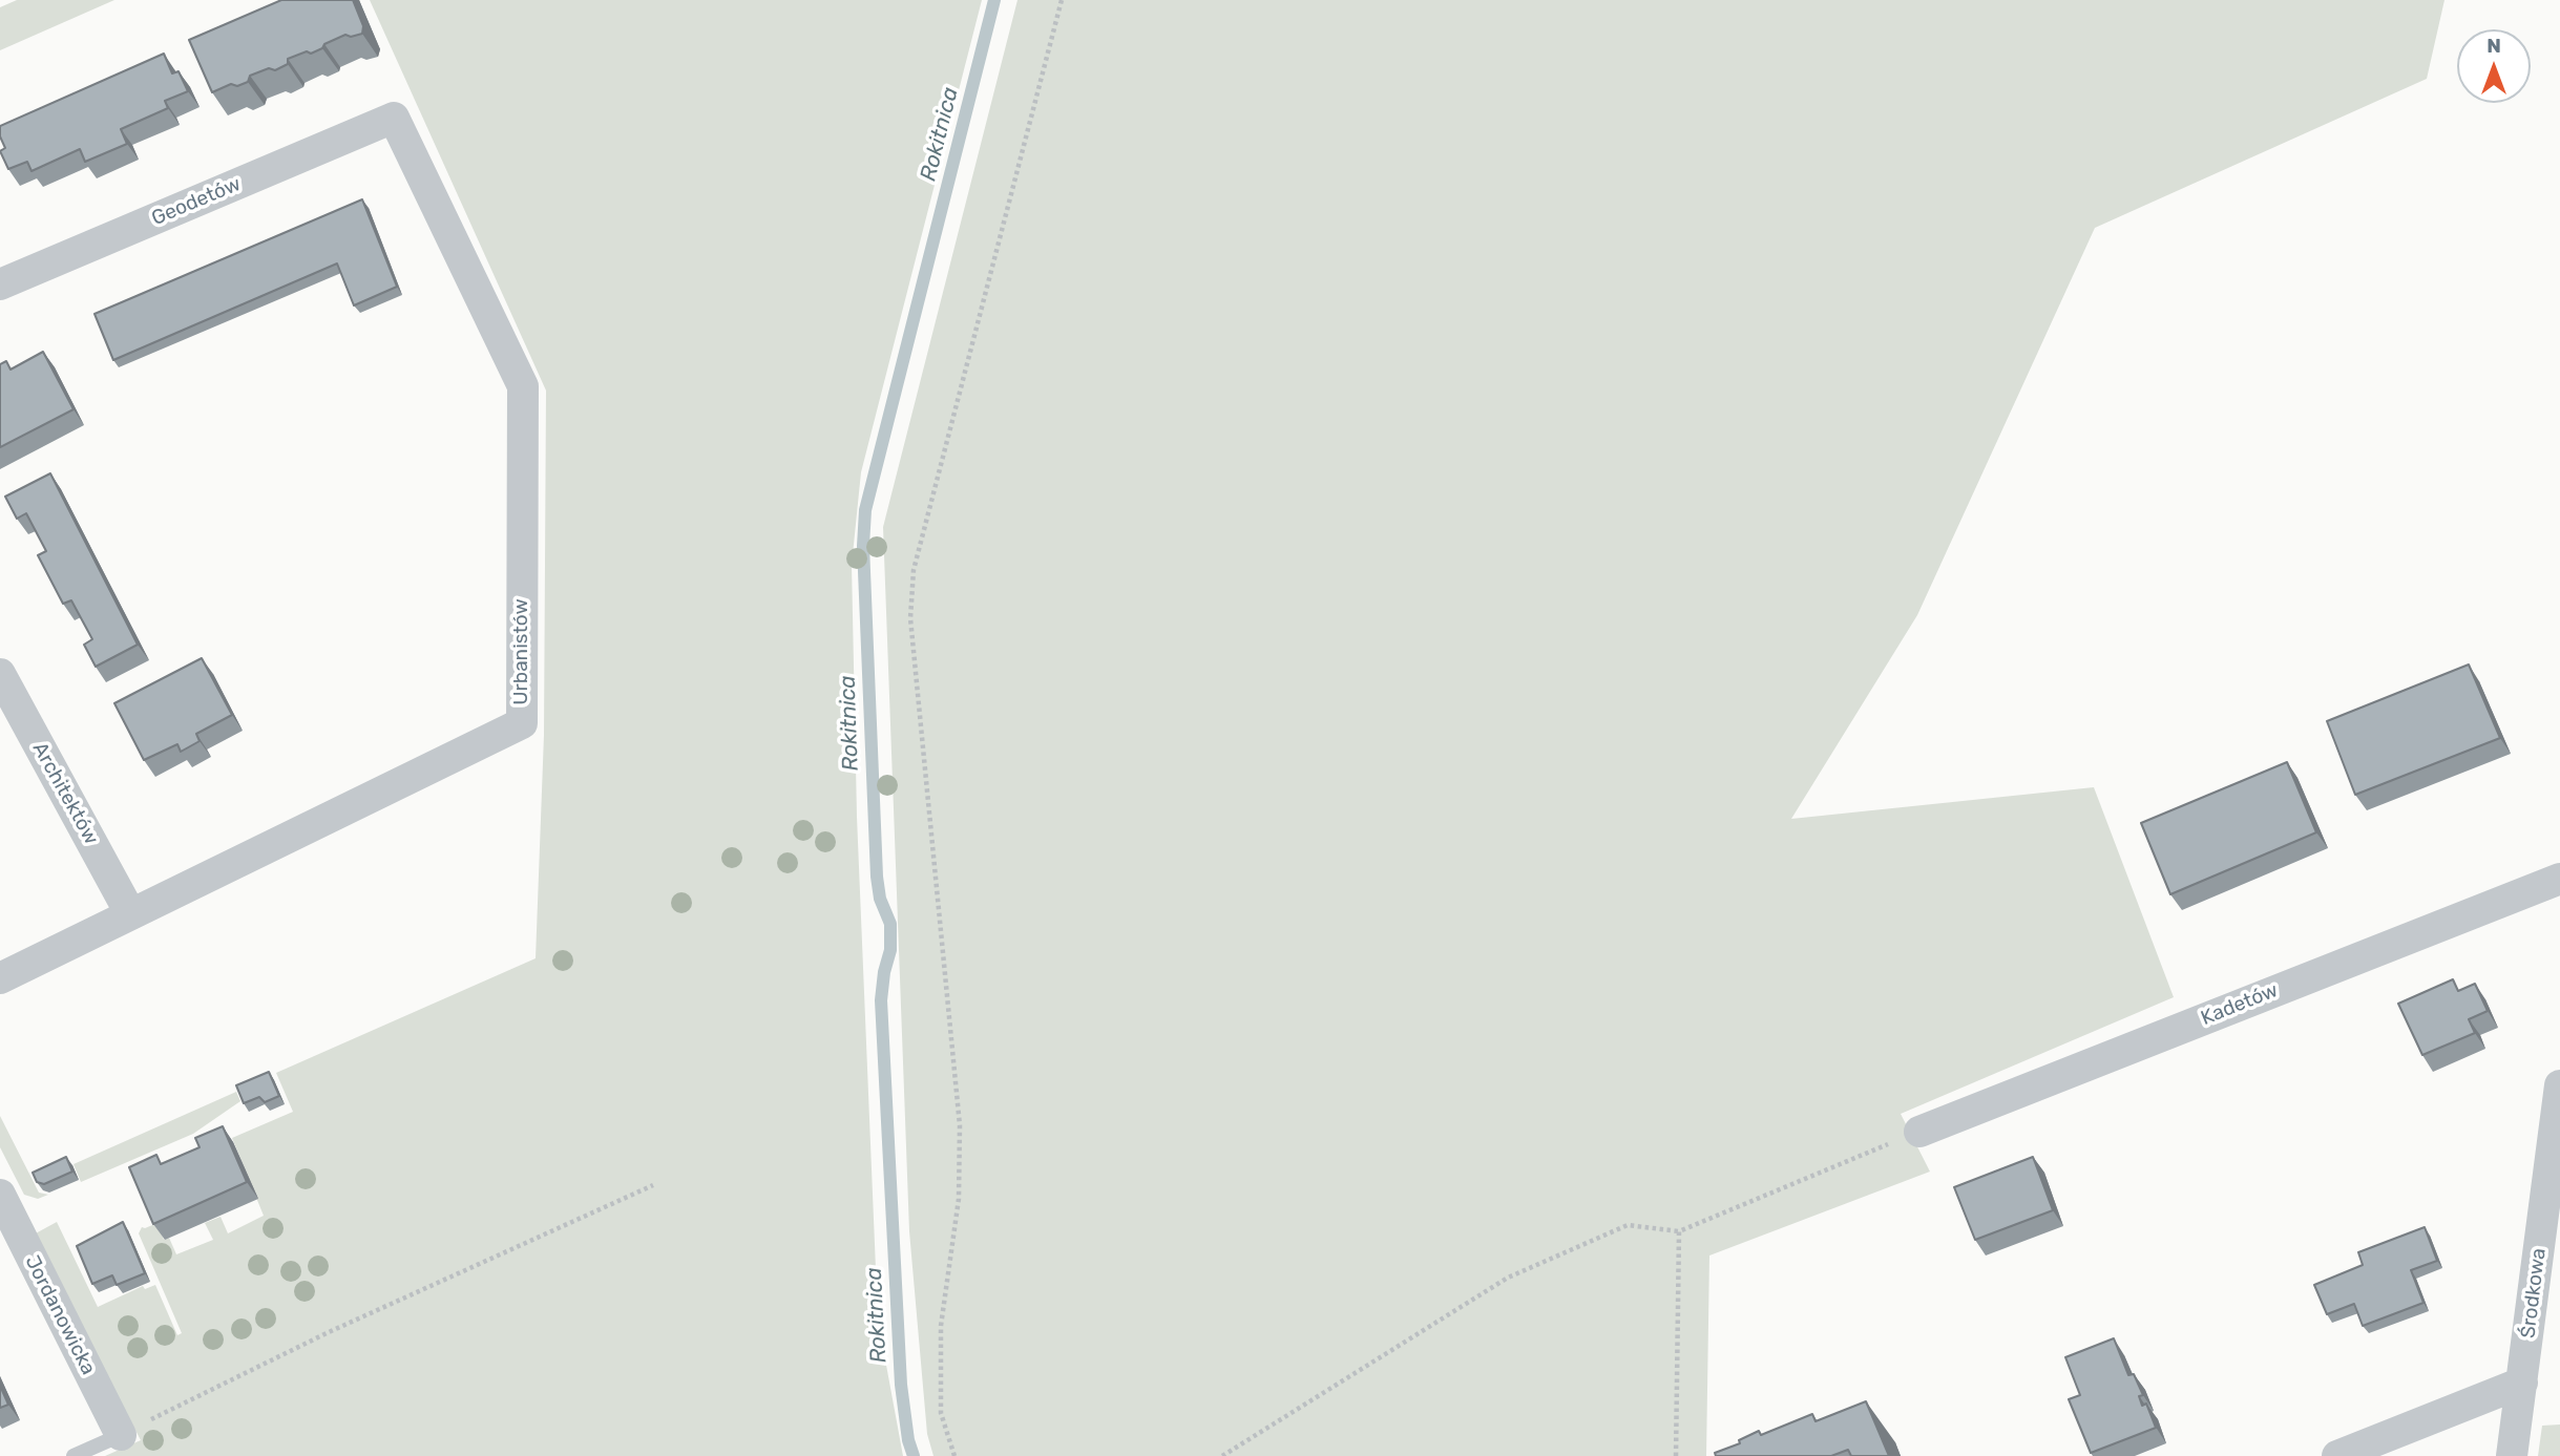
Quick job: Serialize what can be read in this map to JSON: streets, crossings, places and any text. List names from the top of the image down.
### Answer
{
  "streets": {
    "street": [
      "Geodetów",
      "Urbanistów",
      "Architektów",
      "Kadetów",
      "Środkowa",
      "Jordanowicka"
    ]
  },
  "crossings": [
    ["Geodetów", "Urbanistów"],
    ["Urbanistów", "Architektów"]
  ],
  "water": ["Rokitnica"],
  "north": "top"
}
